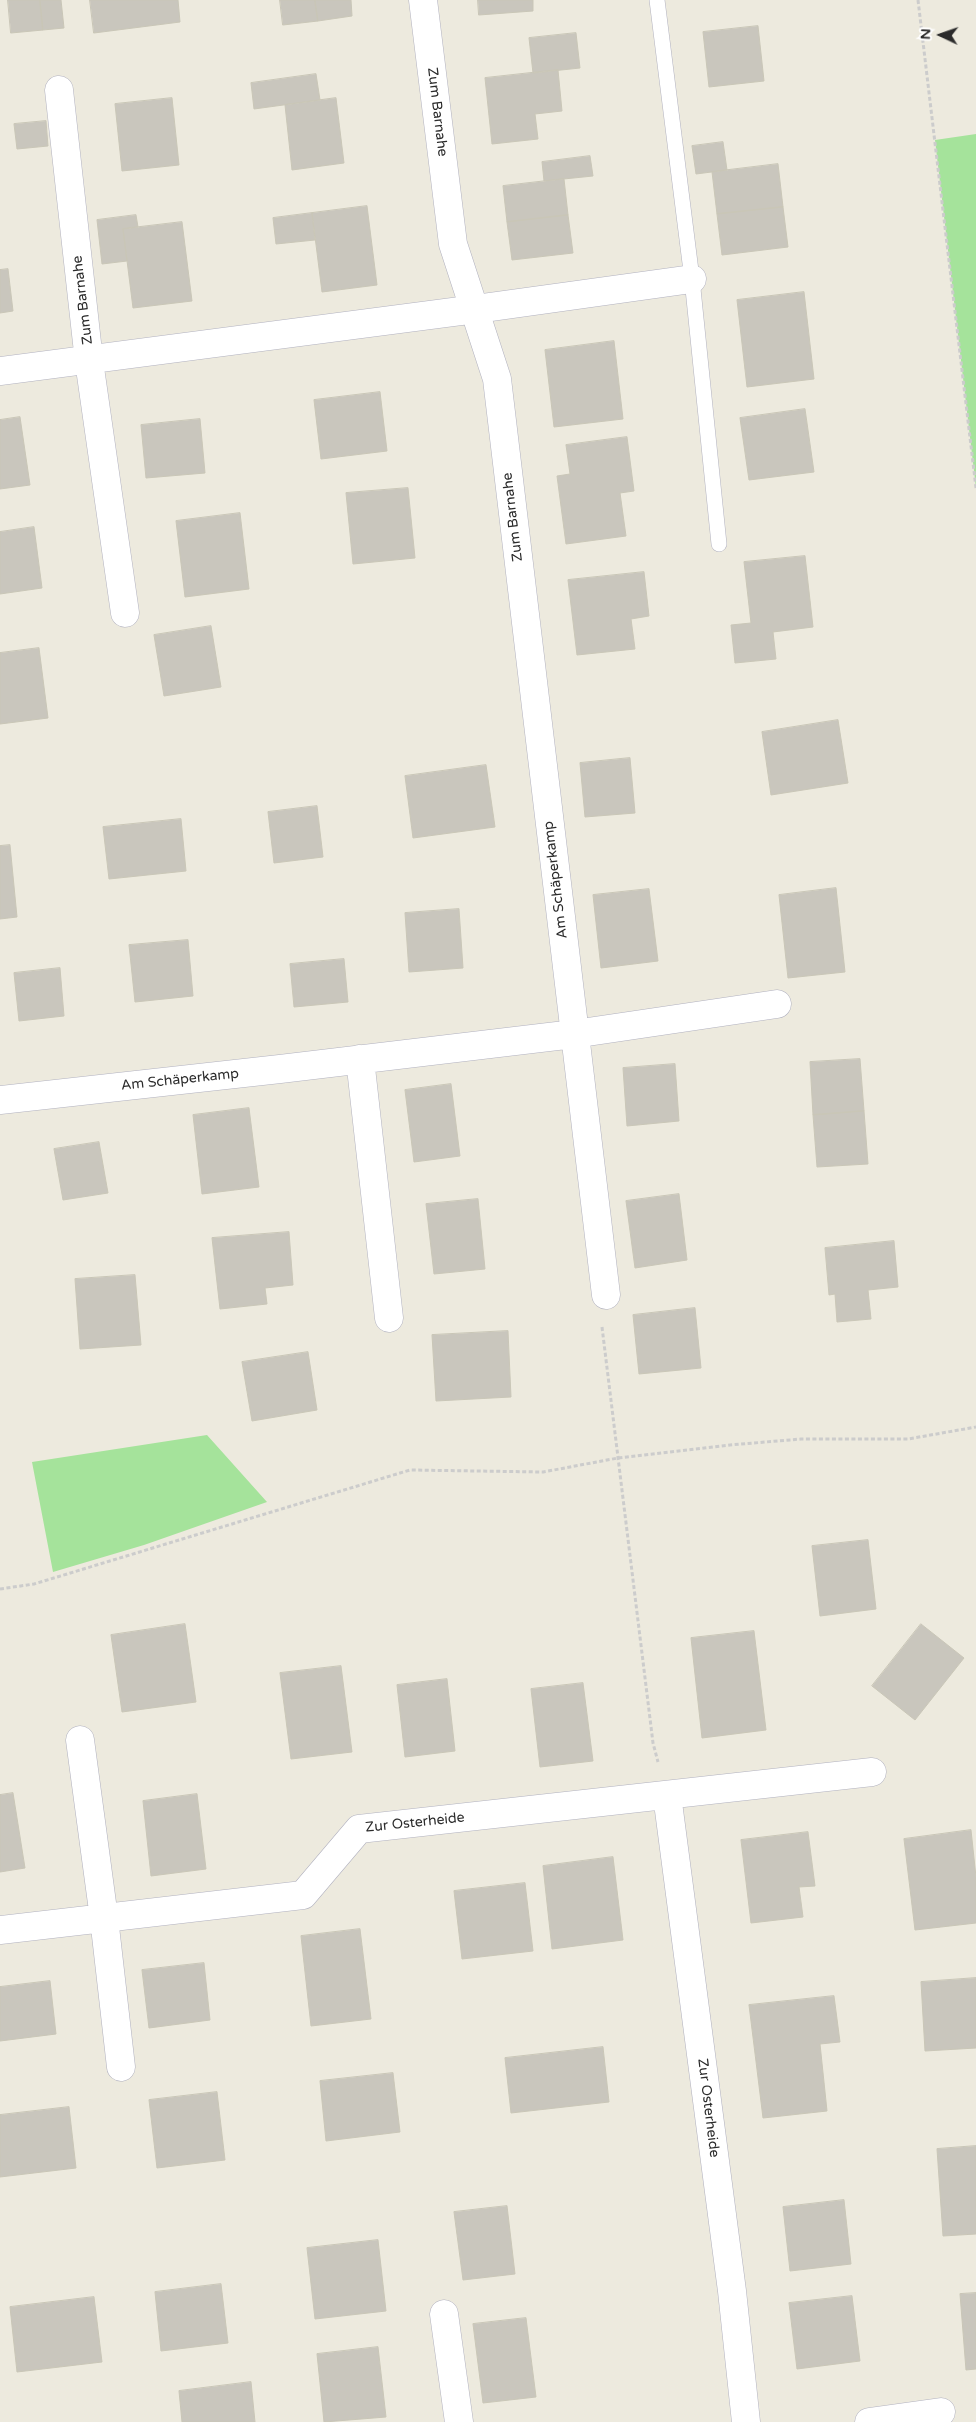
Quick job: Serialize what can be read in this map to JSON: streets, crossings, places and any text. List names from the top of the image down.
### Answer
{
  "streets": {
    "street": ["Zum Barnahe", "Am Schäperkamp", "Zur Osterheide"]
  },
  "crossings": [
    ["Zum Barnahe", "Am Schäperkamp"]
  ],
  "north": "left"
}
